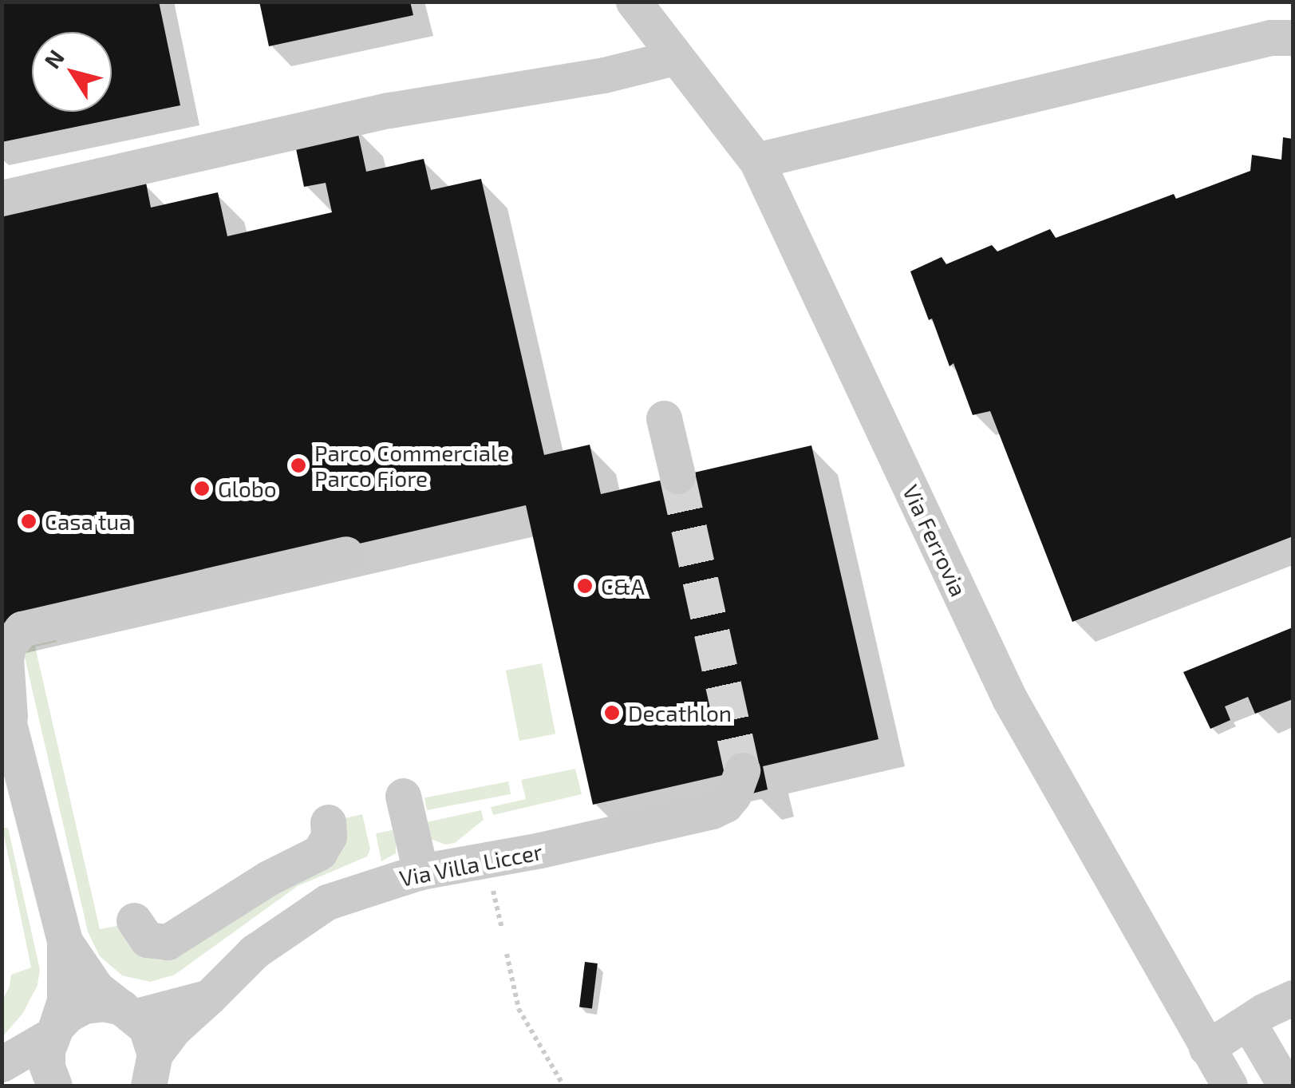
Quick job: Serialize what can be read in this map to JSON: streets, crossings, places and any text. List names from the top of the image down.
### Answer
{
  "streets": {
    "street": ["Via Ferrovia", "Via Villa Liccer"]
  },
  "places": [
    "Parco Commerciale Parco Fiore",
    "Globo",
    "Casa tua",
    "C&A",
    "Decathlon"
  ],
  "north": "top left"
}
